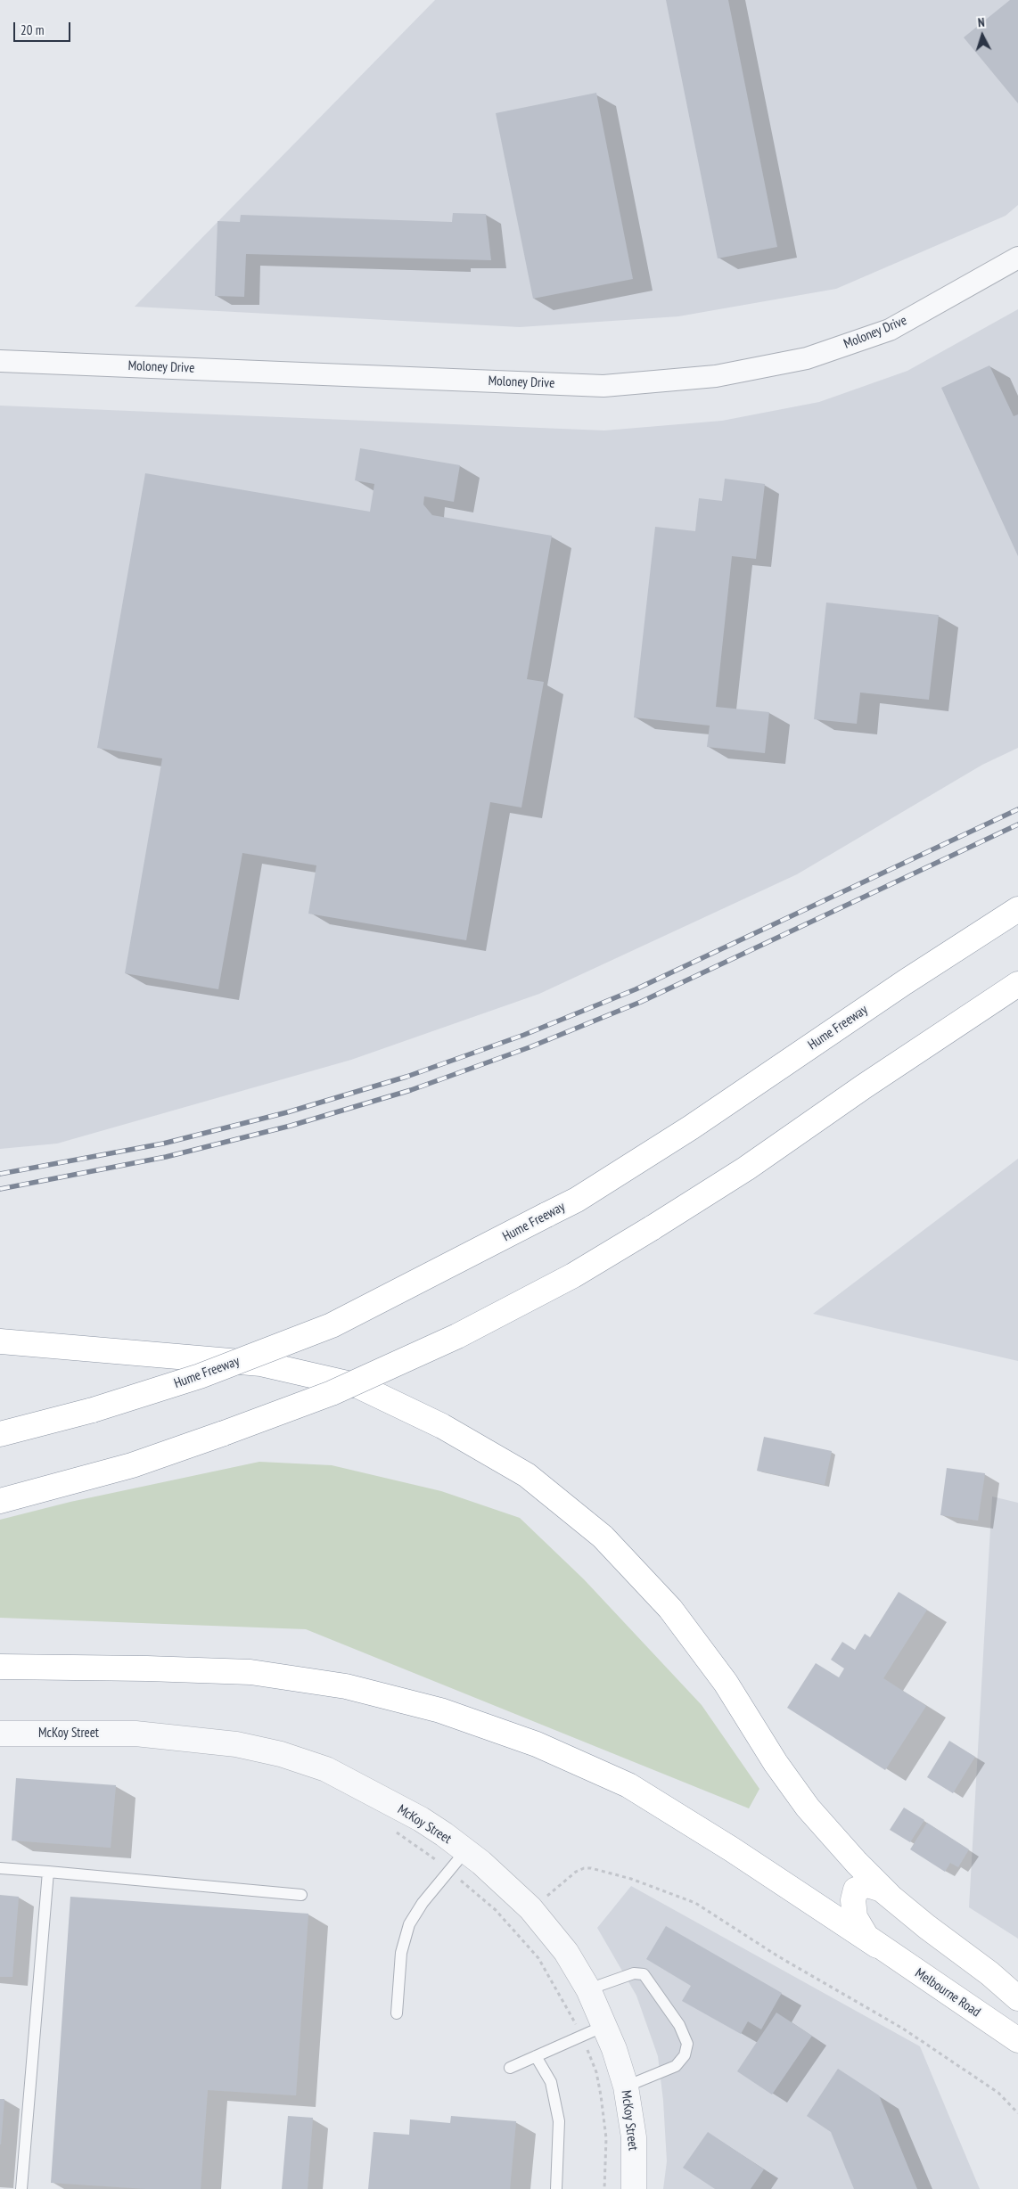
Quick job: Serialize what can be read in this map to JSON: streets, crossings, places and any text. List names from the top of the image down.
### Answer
{
  "streets": {
    "main road": ["Hume Freeway", "Melbourne Road"],
    "street": ["Moloney Drive", "McKoy Street"]
  },
  "scale_bar": "20 m",
  "north": "top"
}
